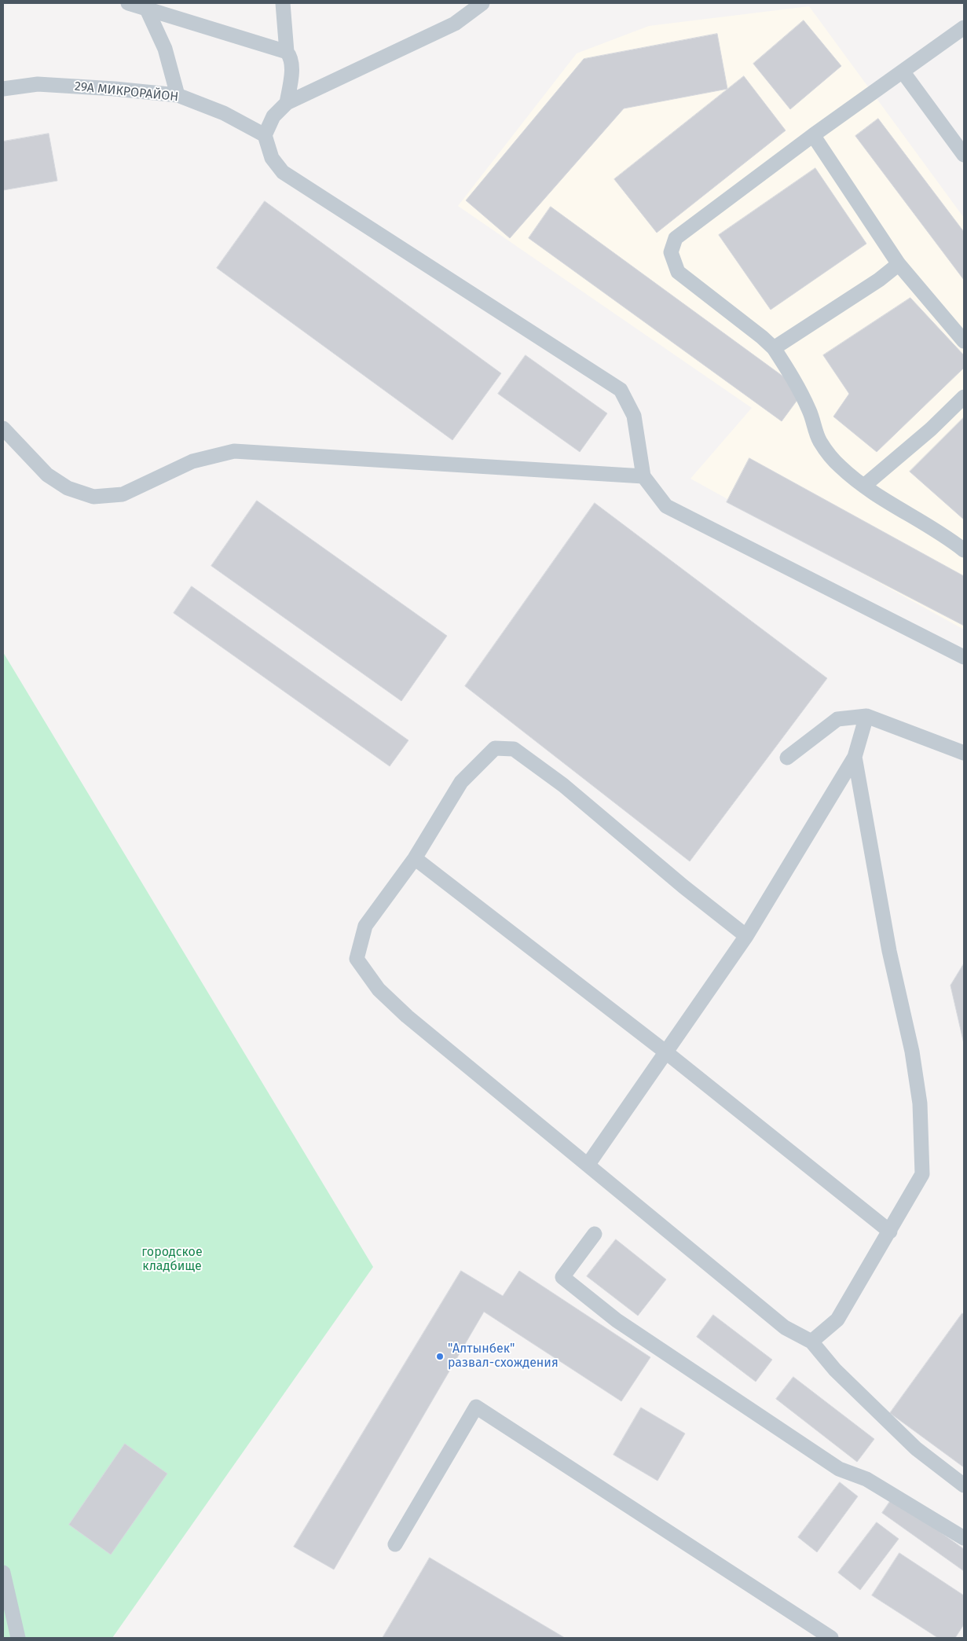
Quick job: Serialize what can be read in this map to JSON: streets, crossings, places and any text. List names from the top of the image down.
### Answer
{
  "streets": {
    "lane": ["29А МИКРОРАЙОН"]
  },
  "parks": ["городское кладбище"],
  "places": ["\"Алтынбек\" развал-схождения"]
}
